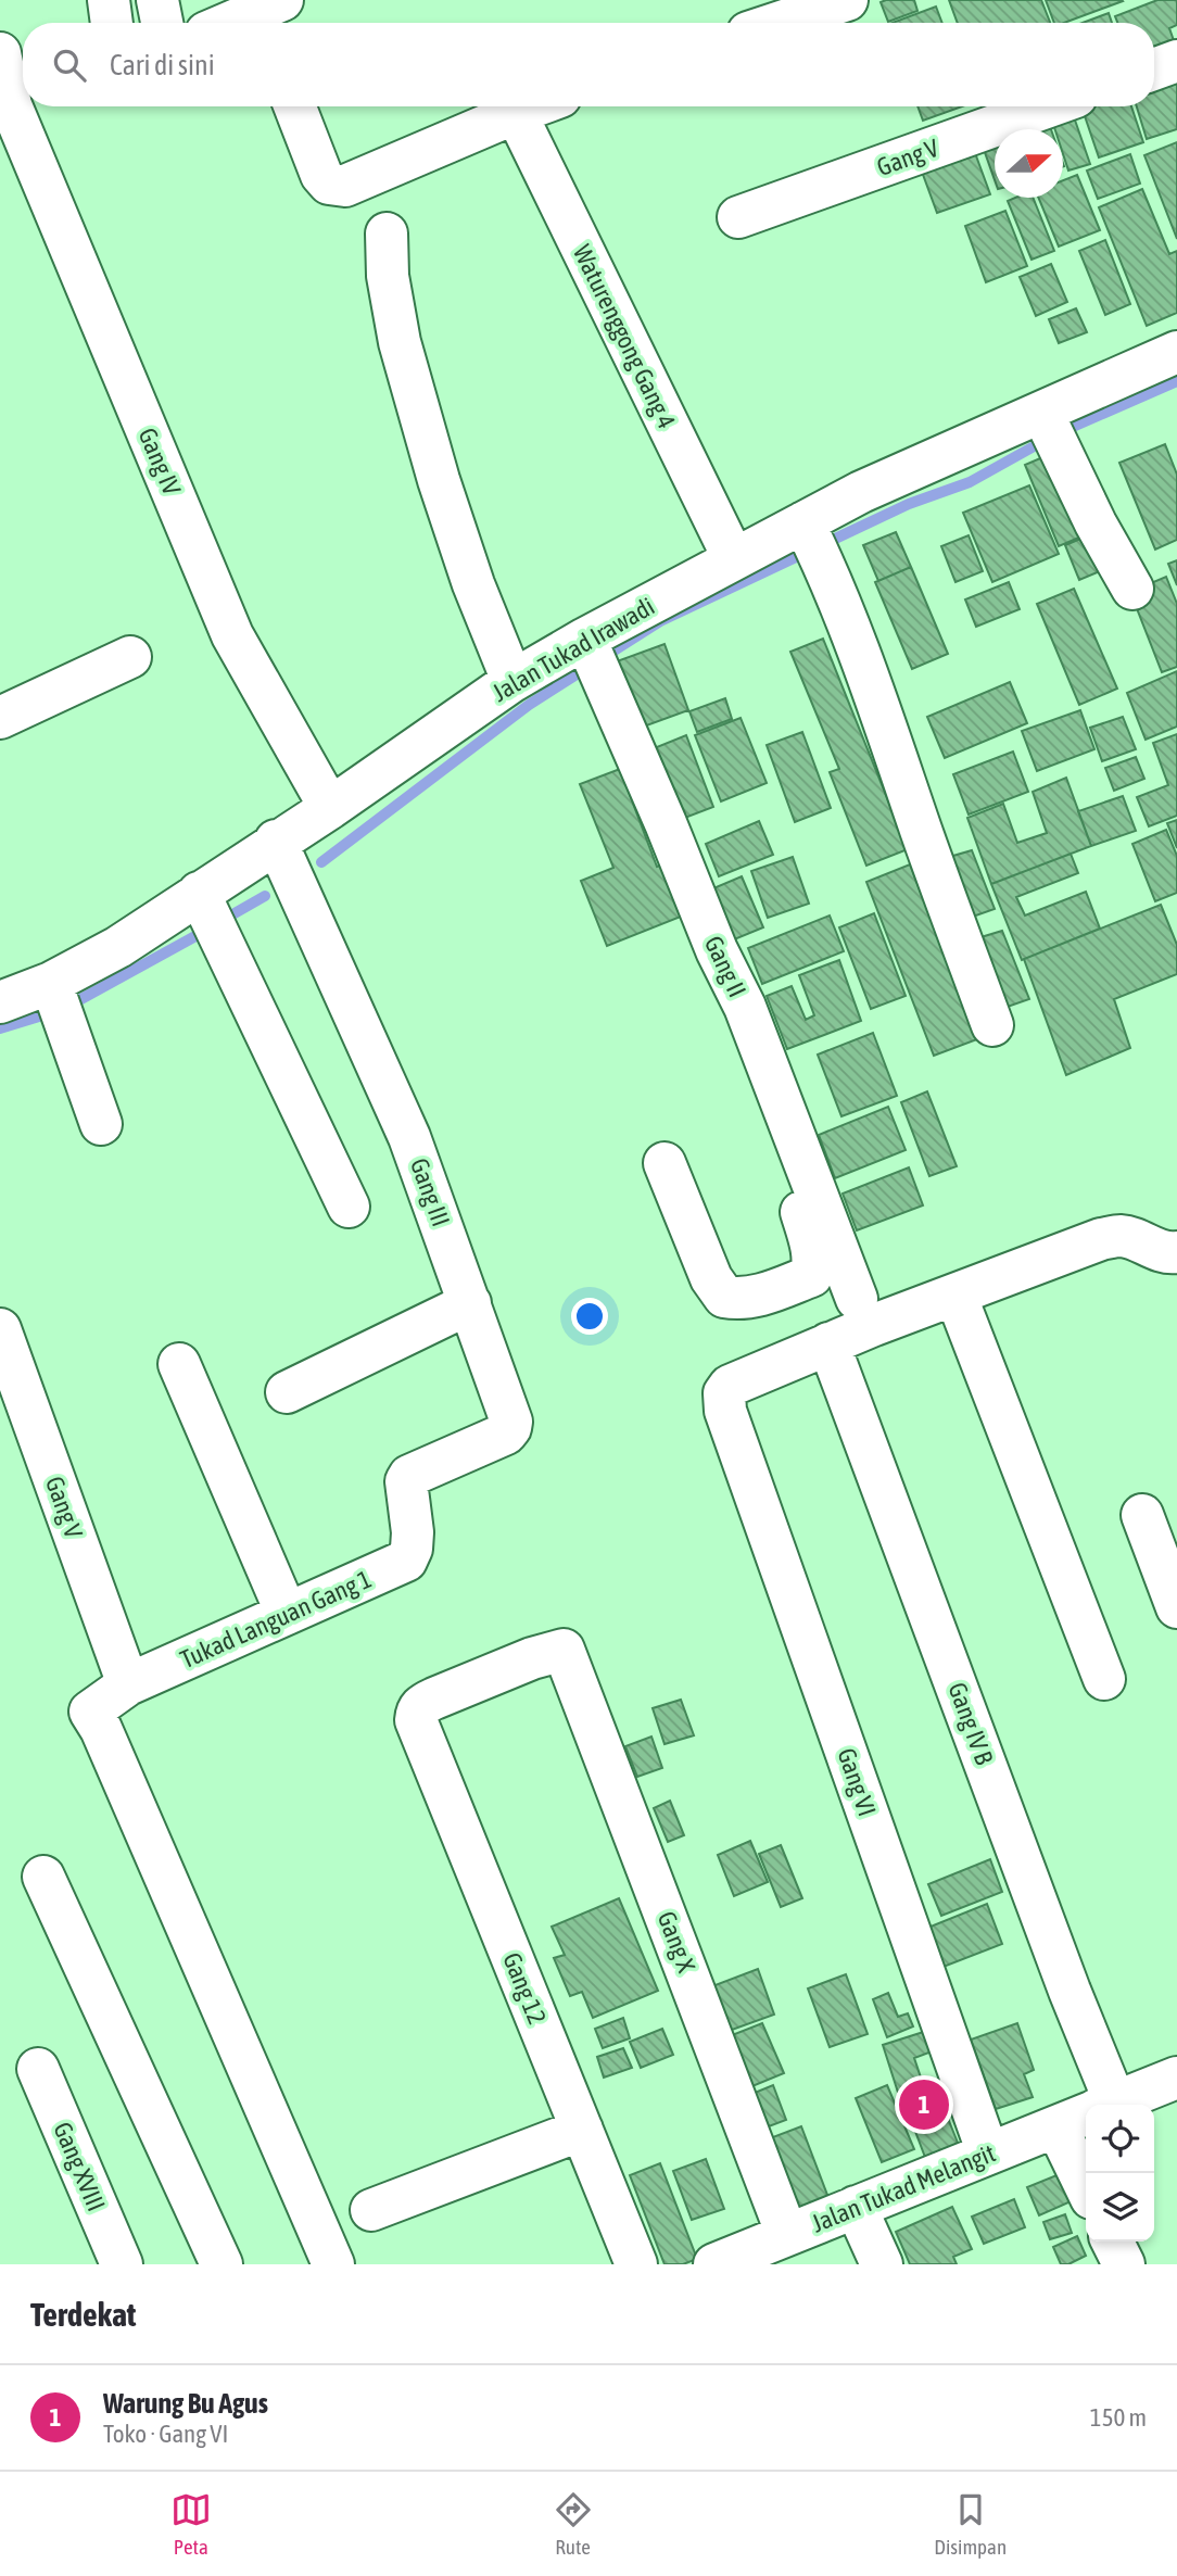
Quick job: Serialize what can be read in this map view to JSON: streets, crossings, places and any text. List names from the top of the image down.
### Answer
{
  "streets": {
    "street": [
      "Gang V",
      "Waturenggong Gang 4",
      "Gang IV",
      "Jalan Tukad Irawadi",
      "Gang II",
      "Gang III",
      "Tukad Languan Gang 1",
      "Gang IV B",
      "Gang VI",
      "Gang X",
      "Gang 12",
      "Gang XVIII",
      "Jalan Tukad Melangit"
    ]
  },
  "crossings": [
    ["Gang V", "Tukad Languan Gang 1"],
    ["Waturenggong Gang 4", "Jalan Tukad Irawadi"],
    ["Gang IV", "Jalan Tukad Irawadi"],
    ["Jalan Tukad Irawadi", "Gang II"],
    ["Jalan Tukad Irawadi", "Gang III"],
    ["Gang III", "Tukad Languan Gang 1"],
    ["Gang IV B", "Gang VI"],
    ["Gang VI", "Jalan Tukad Melangit"],
    ["Gang X", "Gang 12"],
    ["Gang X", "Jalan Tukad Melangit"]
  ],
  "north": "right",
  "page": {
    "search": "Cari di sini",
    "pins": "1",
    "heading": "Terdekat",
    "list": [
      {
        "mark": "1",
        "name": "Warung Bu Agus",
        "note": "Toko · Gang VI",
        "value": "150 m"
      }
    ],
    "nav": ["Peta", "Rute", "Disimpan"]
  }
}
